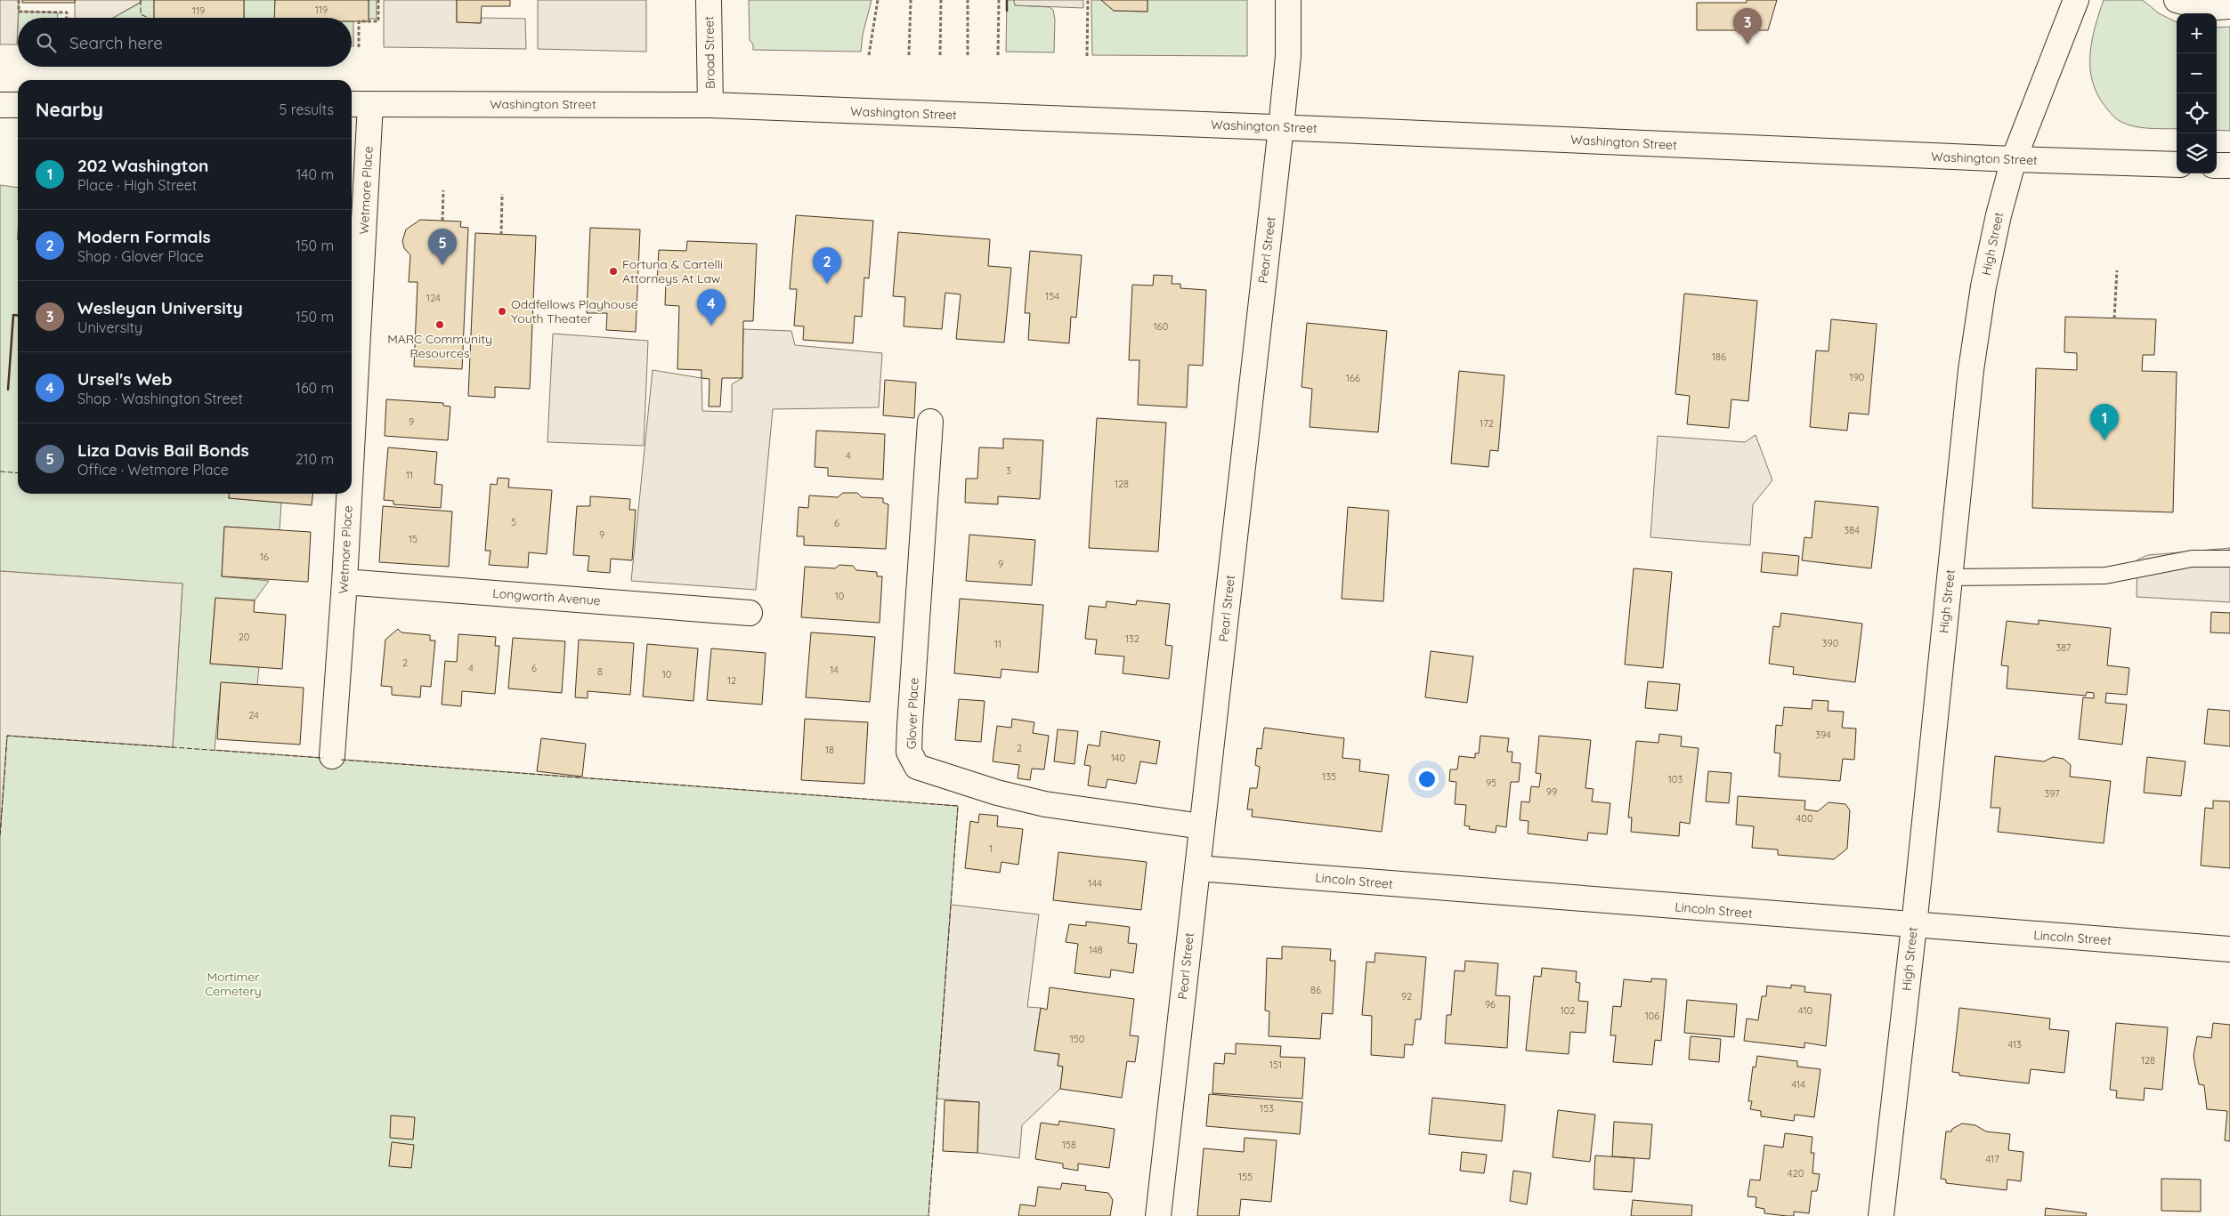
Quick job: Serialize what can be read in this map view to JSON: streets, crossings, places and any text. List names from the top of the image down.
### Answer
{
  "streets": {
    "main road": [
      "Broad Street",
      "Washington Street",
      "Wetmore Place",
      "High Street",
      "Pearl Street",
      "Longworth Avenue",
      "Glover Place",
      "Lincoln Street"
    ]
  },
  "crossings": [
    ["Broad Street", "Washington Street"],
    ["Washington Street", "Wetmore Place"],
    ["Washington Street", "High Street"],
    ["Washington Street", "Pearl Street"],
    ["Wetmore Place", "Longworth Avenue"],
    ["High Street", "Lincoln Street"],
    ["Pearl Street", "Glover Place"],
    ["Pearl Street", "Lincoln Street"]
  ],
  "parks": ["Mortimer Cemetery"],
  "places": ["Fortuna & Cartelli Attorneys At Law", "Oddfellows Playhouse Youth Theater", "MARC Community Resources"],
  "house_numbers": [
    "119",
    "119",
    "154",
    "124",
    "160",
    "186",
    "190",
    "166",
    "9",
    "172",
    "4",
    "3",
    "11",
    "128",
    "5",
    "6",
    "384",
    "9",
    "15",
    "16",
    "9",
    "10",
    "20",
    "132",
    "390",
    "11",
    "387",
    "2",
    "4",
    "6",
    "14",
    "8",
    "10",
    "12",
    "24",
    "394",
    "2",
    "18",
    "140",
    "135",
    "103",
    "95",
    "99",
    "397",
    "400",
    "1",
    "144",
    "148",
    "86",
    "92",
    "96",
    "102",
    "410",
    "106",
    "150",
    "413",
    "128",
    "151",
    "414",
    "153",
    "158",
    "417",
    "420",
    "155"
  ],
  "page": {
    "pins": [
      "3",
      "5",
      "2",
      "4",
      "1"
    ],
    "map_buttons": ["+", "−"],
    "search": "Search here",
    "heading": ["Nearby", "5 results"],
    "list": [
      {
        "mark": "1",
        "name": "202 Washington",
        "note": "Place · High Street",
        "value": "140 m"
      },
      {
        "mark": "2",
        "name": "Modern Formals",
        "note": "Shop · Glover Place",
        "value": "150 m"
      },
      {
        "mark": "3",
        "name": "Wesleyan University",
        "note": "University",
        "value": "150 m"
      },
      {
        "mark": "4",
        "name": "Ursel's Web",
        "note": "Shop · Washington Street",
        "value": "160 m"
      },
      {
        "mark": "5",
        "name": "Liza Davis Bail Bonds",
        "note": "Office · Wetmore Place",
        "value": "210 m"
      }
    ]
  }
}
